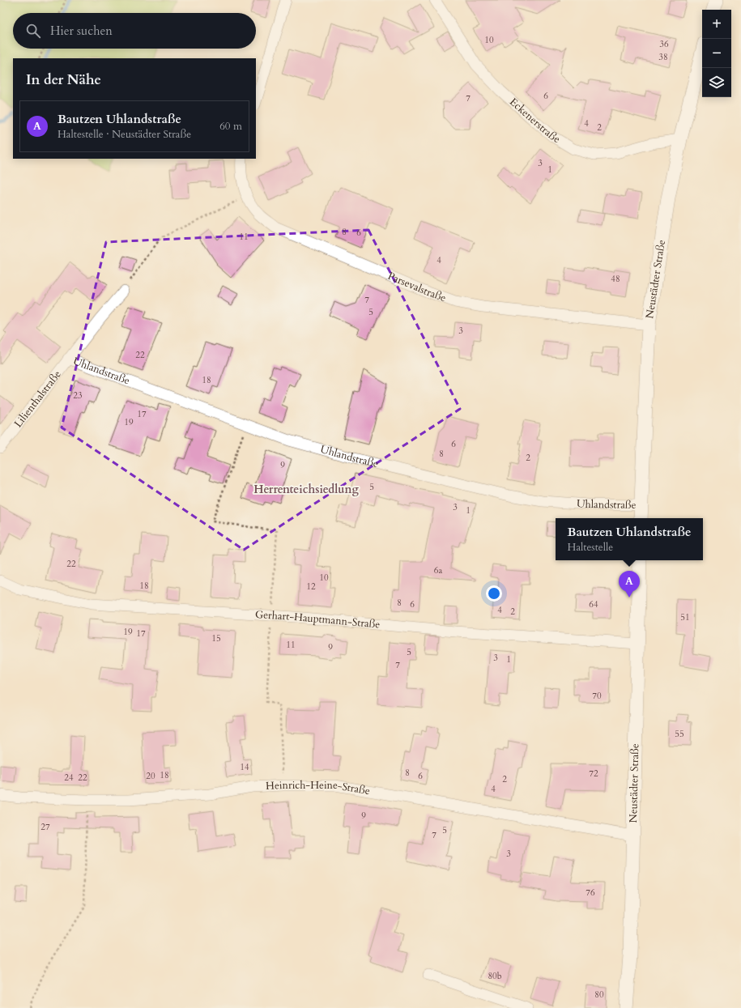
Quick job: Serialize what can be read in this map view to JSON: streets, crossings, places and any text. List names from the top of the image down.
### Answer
{
  "streets": {
    "street": [
      "Eckenerstraße",
      "Neustädter Straße",
      "Parsevalstraße",
      "Uhlandstraße",
      "Lilienthalstraße",
      "Gerhart-Hauptmann-Straße",
      "Heinrich-Heine-Straße"
    ]
  },
  "crossings": [
    ["Eckenerstraße", "Neustädter Straße"],
    ["Neustädter Straße", "Parsevalstraße"],
    ["Neustädter Straße", "Uhlandstraße"],
    ["Neustädter Straße", "Gerhart-Hauptmann-Straße"],
    ["Neustädter Straße", "Heinrich-Heine-Straße"],
    ["Uhlandstraße", "Lilienthalstraße"]
  ],
  "districts": ["Herrenteichsiedlung"],
  "house_numbers": [
    "10",
    "36",
    "38",
    "6",
    "7",
    "4",
    "2",
    "3",
    "1",
    "8",
    "6",
    "11",
    "4",
    "48",
    "7",
    "5",
    "3",
    "22",
    "18",
    "23",
    "17",
    "19",
    "6",
    "8",
    "2",
    "9",
    "5",
    "3",
    "1",
    "22",
    "6a",
    "10",
    "18",
    "12",
    "8",
    "6",
    "64",
    "4",
    "2",
    "51",
    "19",
    "17",
    "15",
    "11",
    "9",
    "5",
    "3",
    "1",
    "7",
    "70",
    "55",
    "14",
    "8",
    "72",
    "18",
    "20",
    "6",
    "24",
    "22",
    "2",
    "4",
    "9",
    "27",
    "5",
    "7",
    "3",
    "76",
    "80b",
    "80"
  ],
  "page": {
    "map_buttons": ["+", "−"],
    "search": "Hier suchen",
    "heading": "In der Nähe",
    "list": [
      {
        "mark": "A",
        "name": "Bautzen Uhlandstraße",
        "note": "Haltestelle · Neustädter Straße",
        "value": "60 m"
      }
    ],
    "popup": ["Bautzen Uhlandstraße", "Haltestelle"],
    "pins": "A"
  }
}
